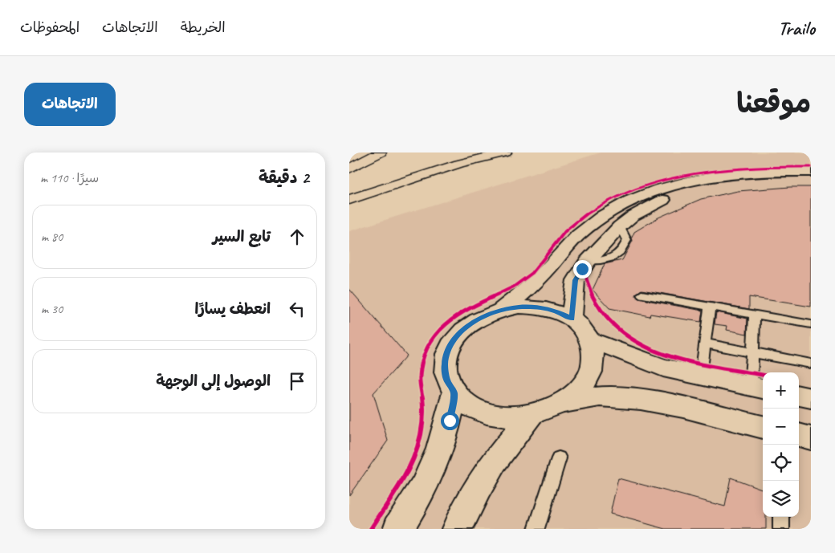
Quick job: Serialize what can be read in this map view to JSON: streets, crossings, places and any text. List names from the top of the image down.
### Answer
{
  "page": {
    "header": "Trailo",
    "nav": ["الخريطة", "الاتجاهات", "المحفوظات"],
    "title": "موقعنا",
    "buttons": "الاتجاهات",
    "heading": ["2 دقيقة", "سيرًا · 110 m"],
    "list": [
      ["تابع السير", "80 m"],
      ["انعطف يسارًا", "30 m"],
      "الوصول إلى الوجهة"
    ],
    "map_buttons": ["+", "−"]
  }
}
